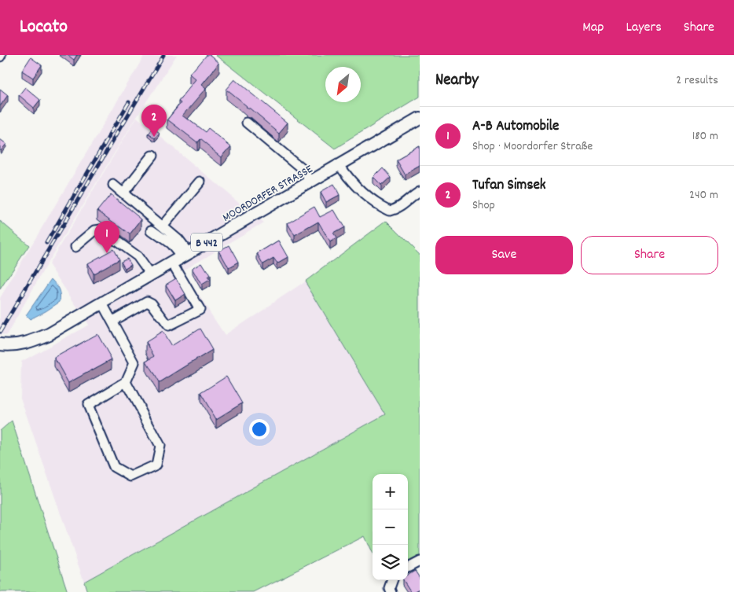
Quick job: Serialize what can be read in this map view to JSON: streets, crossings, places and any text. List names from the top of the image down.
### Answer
{
  "streets": {
    "main road": ["MOORDORFER STRASSE", "B 442"]
  },
  "north": "bottom left",
  "page": {
    "header": "Locato",
    "nav": ["Map", "Layers", "Share"],
    "heading": ["Nearby", "2 results"],
    "pins": ["2", "1"],
    "list": [
      {
        "mark": "1",
        "name": "A-B Automobile",
        "note": "Shop · Moordorfer Straße",
        "value": "180 m"
      },
      {
        "mark": "2",
        "name": "Tufan Simsek",
        "note": "Shop",
        "value": "240 m"
      }
    ],
    "buttons": ["Save", "Share"],
    "map_buttons": ["+", "−"]
  }
}
